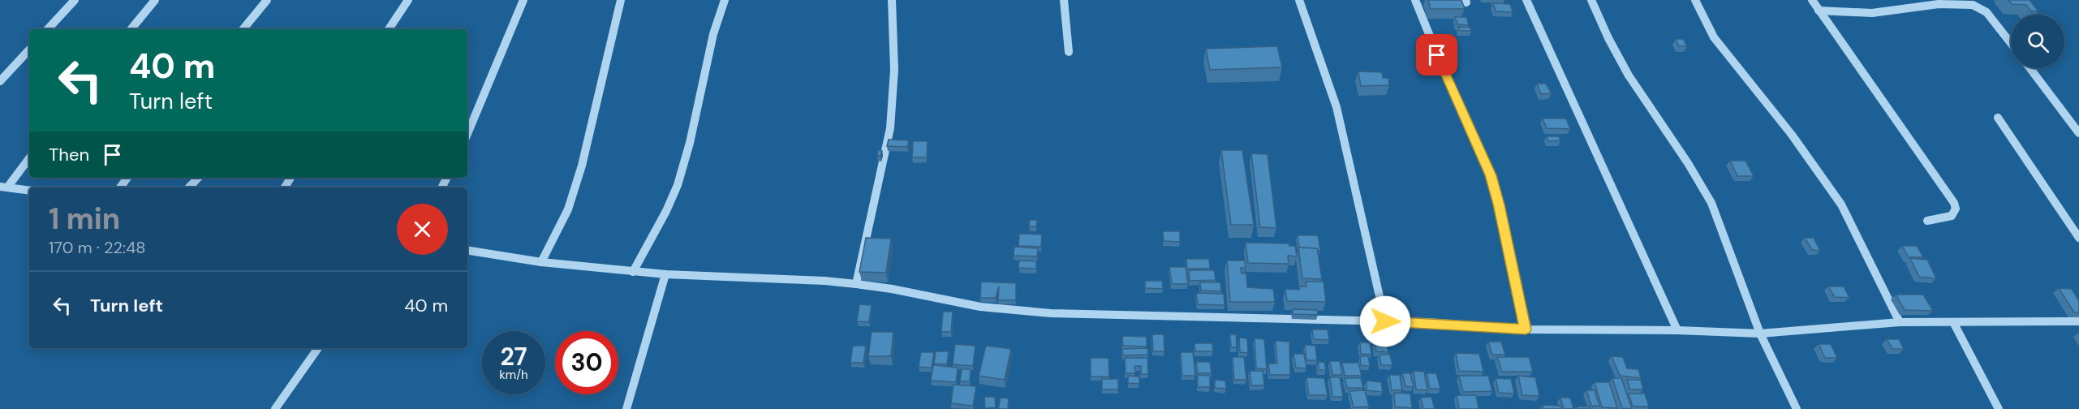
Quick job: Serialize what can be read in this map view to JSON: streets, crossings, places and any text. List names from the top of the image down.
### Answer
{
  "page": {
    "turn": ["40 m", "Turn left"],
    "then": "Then",
    "heading": ["1 min", "170 m · 22:48"],
    "list": [
      {
        "name": "Turn left",
        "value": "40 m"
      }
    ],
    "speed": "27 km/h",
    "limit": "30"
  }
}
